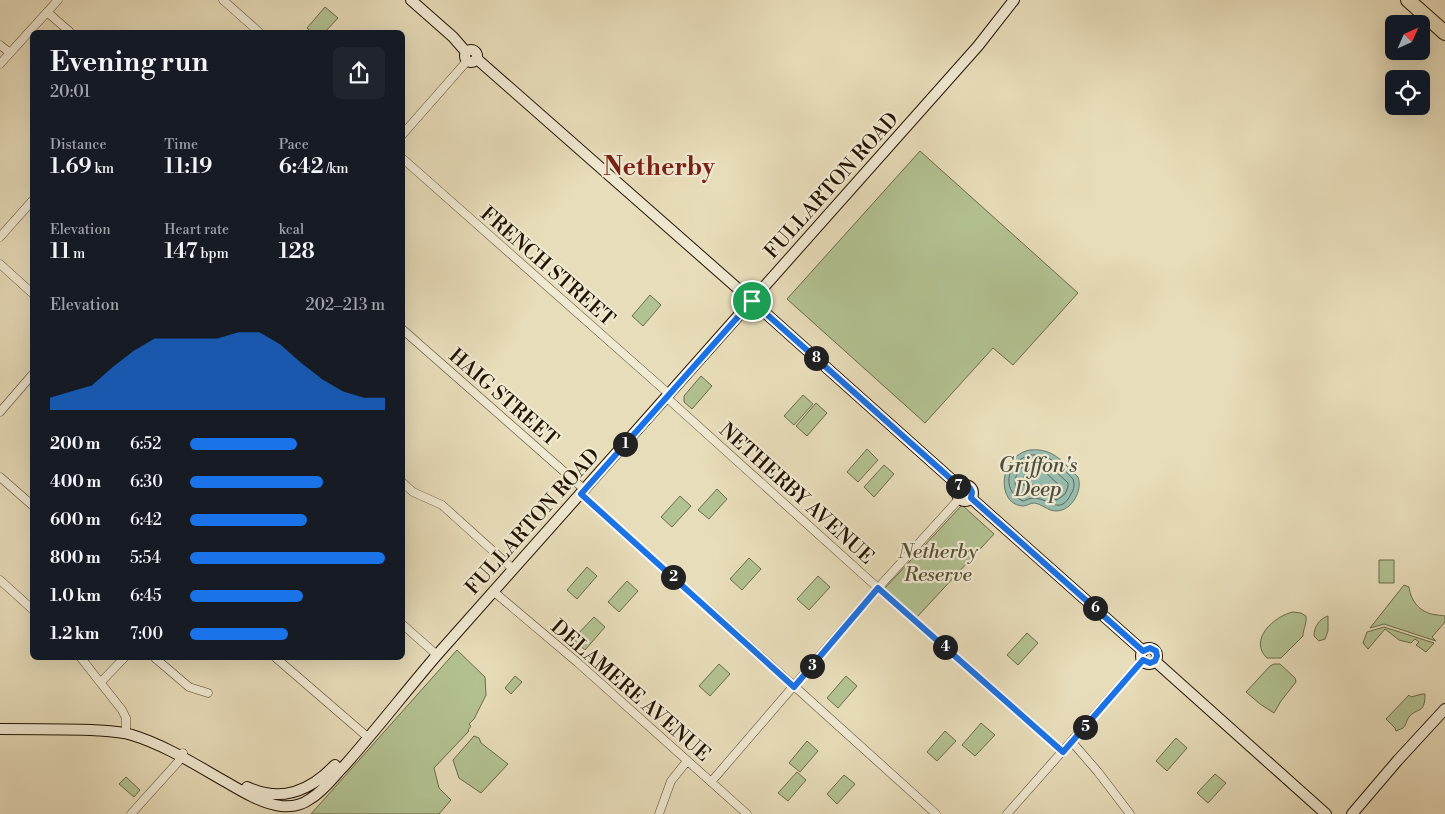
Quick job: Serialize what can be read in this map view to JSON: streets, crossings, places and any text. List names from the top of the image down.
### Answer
{
  "streets": {
    "main road": ["FULLARTON ROAD"],
    "street": [
      "FRENCH STREET",
      "HAIG STREET",
      "NETHERBY AVENUE",
      "DELAMERE AVENUE"
    ]
  },
  "crossings": [
    ["FULLARTON ROAD", "FRENCH STREET"],
    ["FULLARTON ROAD", "HAIG STREET"],
    ["FULLARTON ROAD", "NETHERBY AVENUE"],
    ["FULLARTON ROAD", "DELAMERE AVENUE"],
    ["FRENCH STREET", "NETHERBY AVENUE"]
  ],
  "districts": ["Netherby"],
  "water": ["Griffon's Deep"],
  "parks": ["Netherby Reserve"],
  "north": "top right",
  "page": {
    "heading": ["Evening run", "20:01"],
    "stats": [
      ["Distance", "1.69 km"],
      ["Time", "11:19"],
      ["Pace", "6:42 /km"],
      ["Elevation", "11 m"],
      ["Heart rate", "147 bpm"],
      ["kcal", "128"]
    ],
    "chart": ["Elevation", "202–213 m"],
    "pins": [
      "8",
      "1",
      "7",
      "2",
      "6",
      "4",
      "3",
      "5"
    ],
    "list": [
      {
        "name": "200 m",
        "note": "6:52"
      },
      {
        "name": "400 m",
        "note": "6:30"
      },
      {
        "name": "600 m",
        "note": "6:42"
      },
      {
        "name": "800 m",
        "note": "5:54"
      },
      {
        "name": "1.0 km",
        "note": "6:45"
      },
      {
        "name": "1.2 km",
        "note": "7:00"
      }
    ]
  }
}
